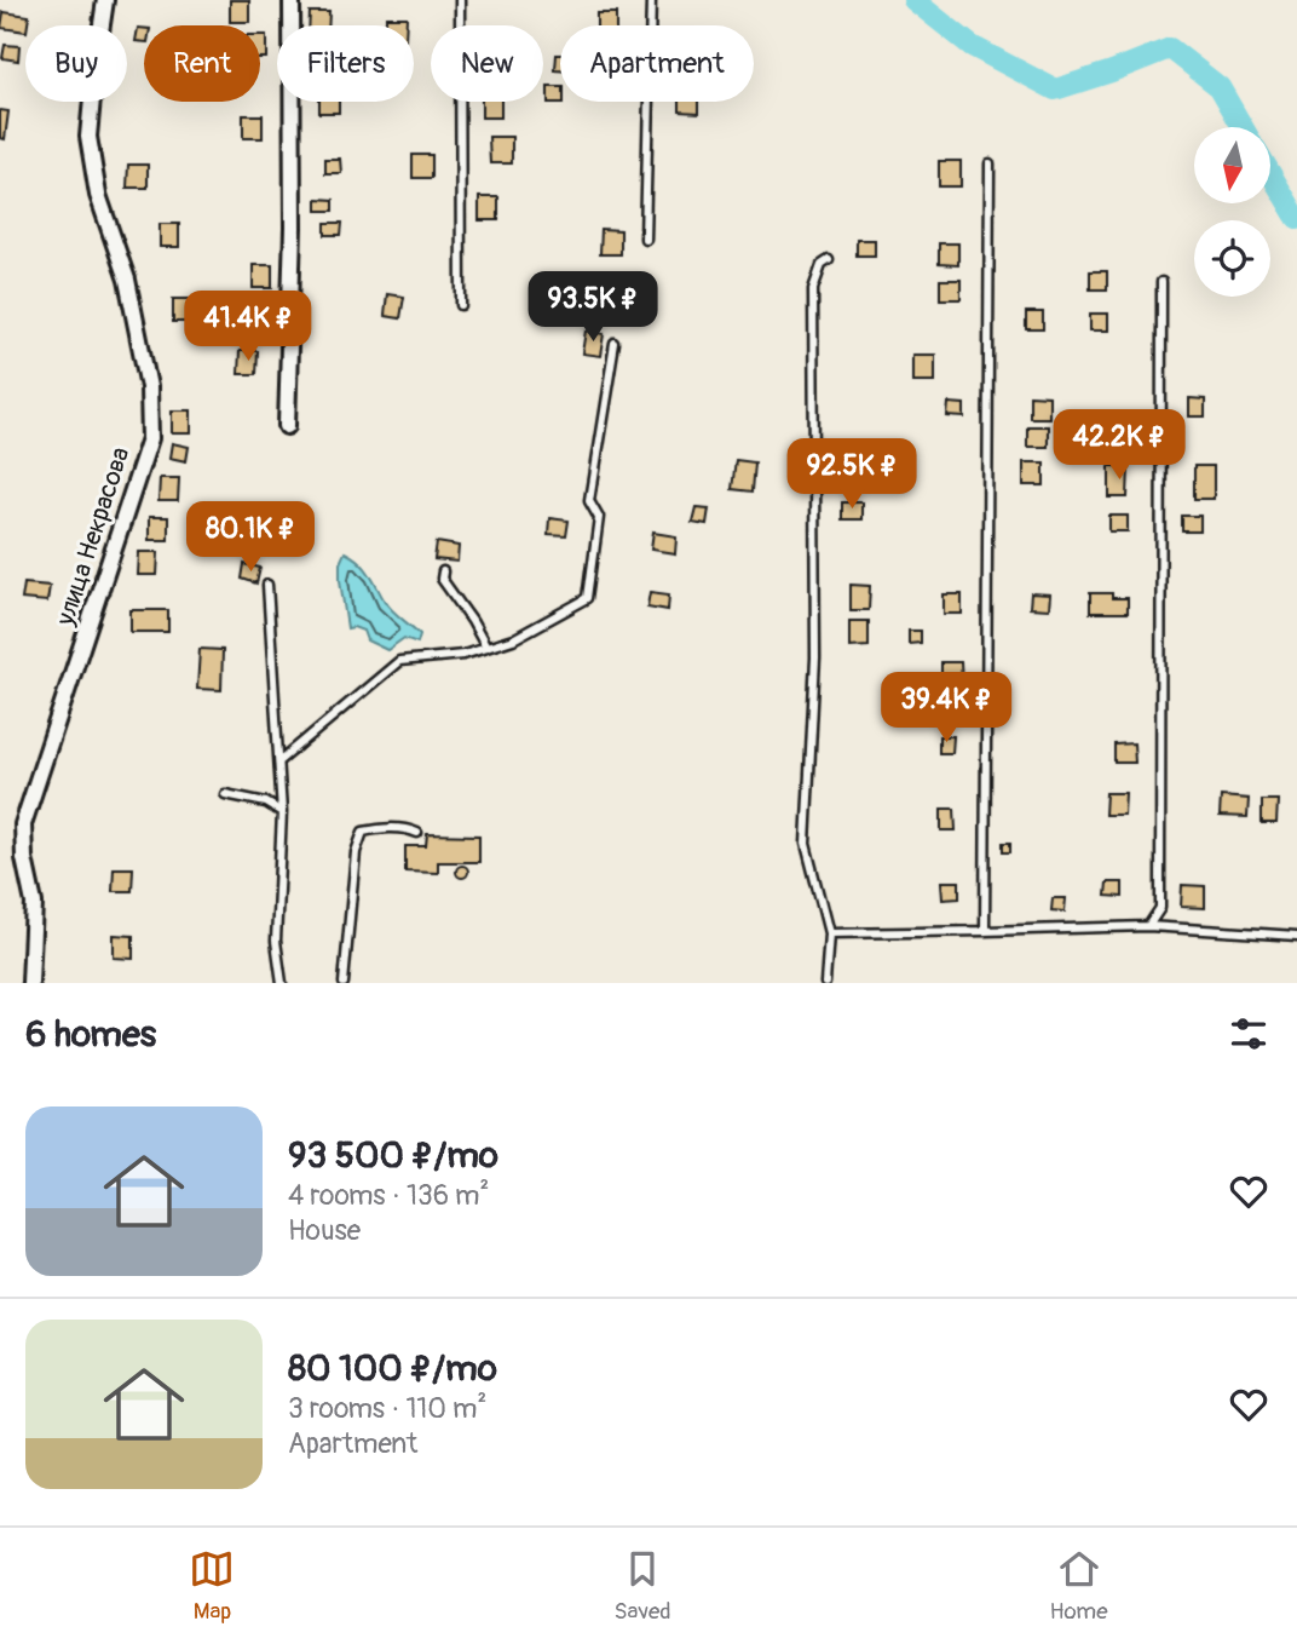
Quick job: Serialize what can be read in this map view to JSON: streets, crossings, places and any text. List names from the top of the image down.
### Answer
{
  "streets": {
    "street": ["улица Некрасова"]
  },
  "north": "bottom",
  "page": {
    "chip": [
      "Buy",
      "Rent",
      "Filters",
      "New",
      "Apartment"
    ],
    "price": [
      "93.5K ₽",
      "41.4K ₽",
      "42.2K ₽",
      "92.5K ₽",
      "80.1K ₽",
      "39.4K ₽"
    ],
    "heading": "6 homes",
    "list": [
      {
        "name": "93 500 ₽/mo",
        "note": "4 rooms · 136 m² · House"
      },
      {
        "name": "80 100 ₽/mo",
        "note": "3 rooms · 110 m² · Apartment"
      }
    ],
    "tabs": ["Map", "Saved", "Home"]
  }
}
